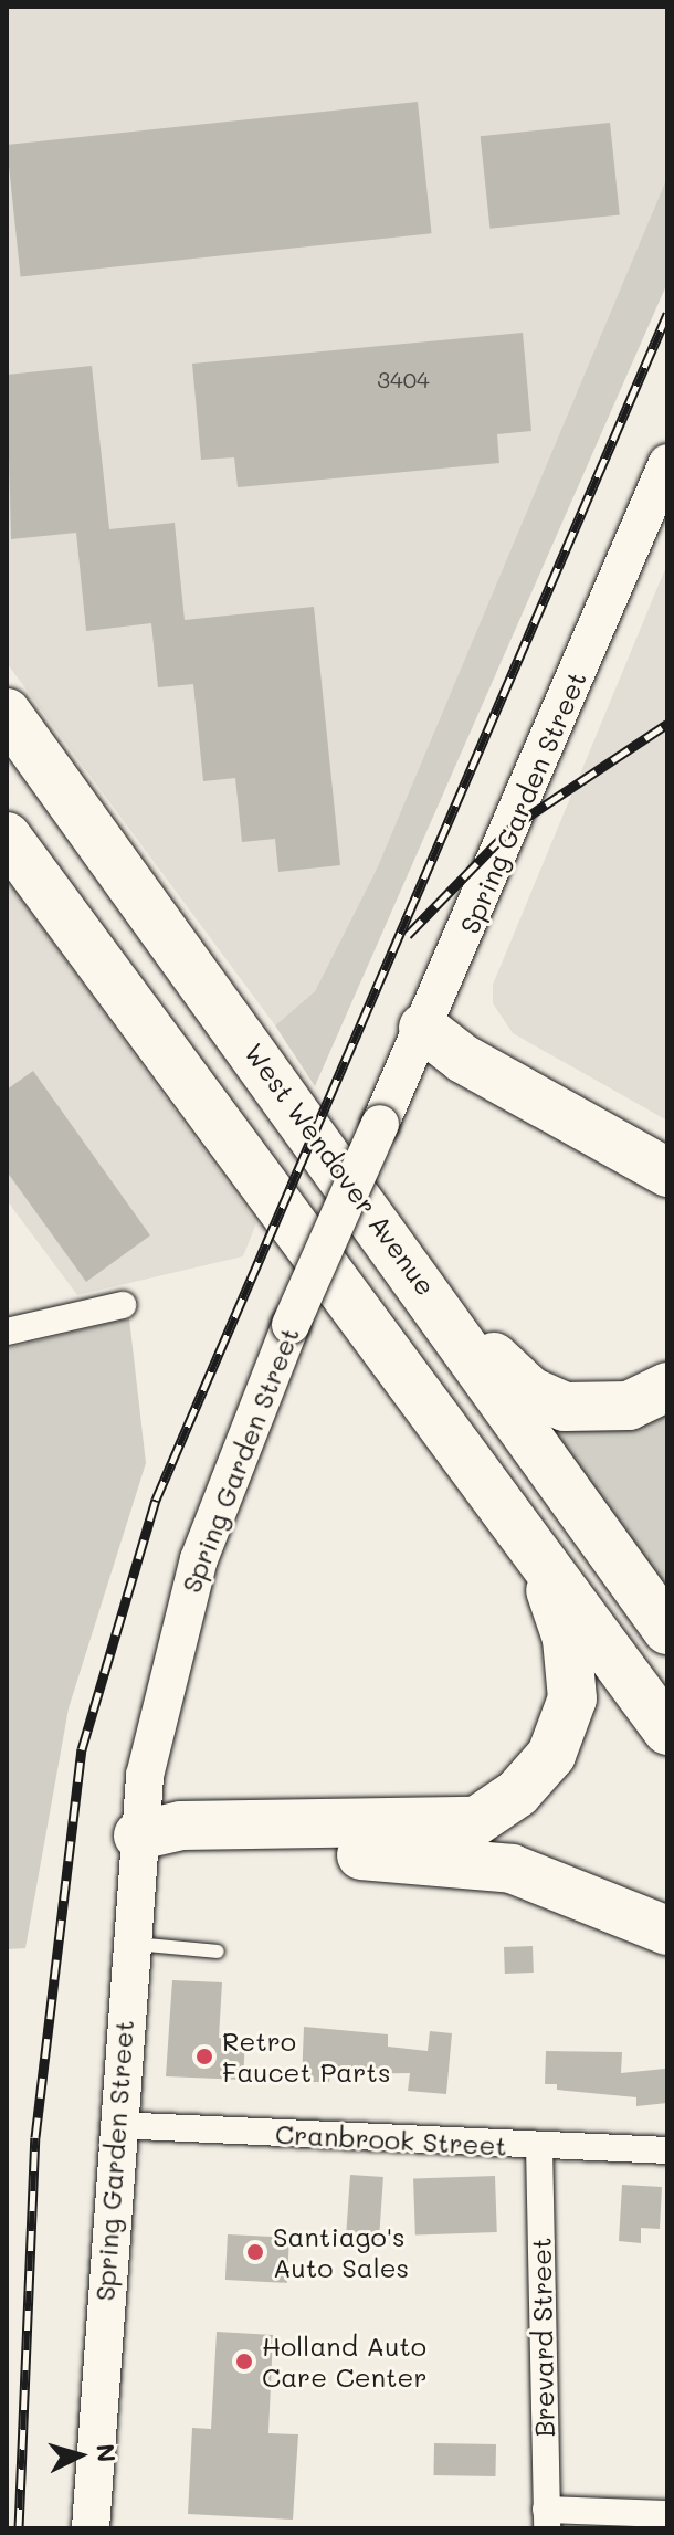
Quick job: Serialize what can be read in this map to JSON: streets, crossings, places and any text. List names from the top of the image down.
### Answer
{
  "streets": {
    "highway": ["West Wendover Avenue"],
    "main road": ["Spring Garden Street"],
    "street": ["Cranbrook Street", "Brevard Street"]
  },
  "crossings": [
    ["Spring Garden Street", "Cranbrook Street"],
    ["Cranbrook Street", "Brevard Street"]
  ],
  "places": ["Retro Faucet Parts", "Santiago's Auto Sales", "Holland Auto Care Center"],
  "house_numbers": ["3404"],
  "north": "right"
}
